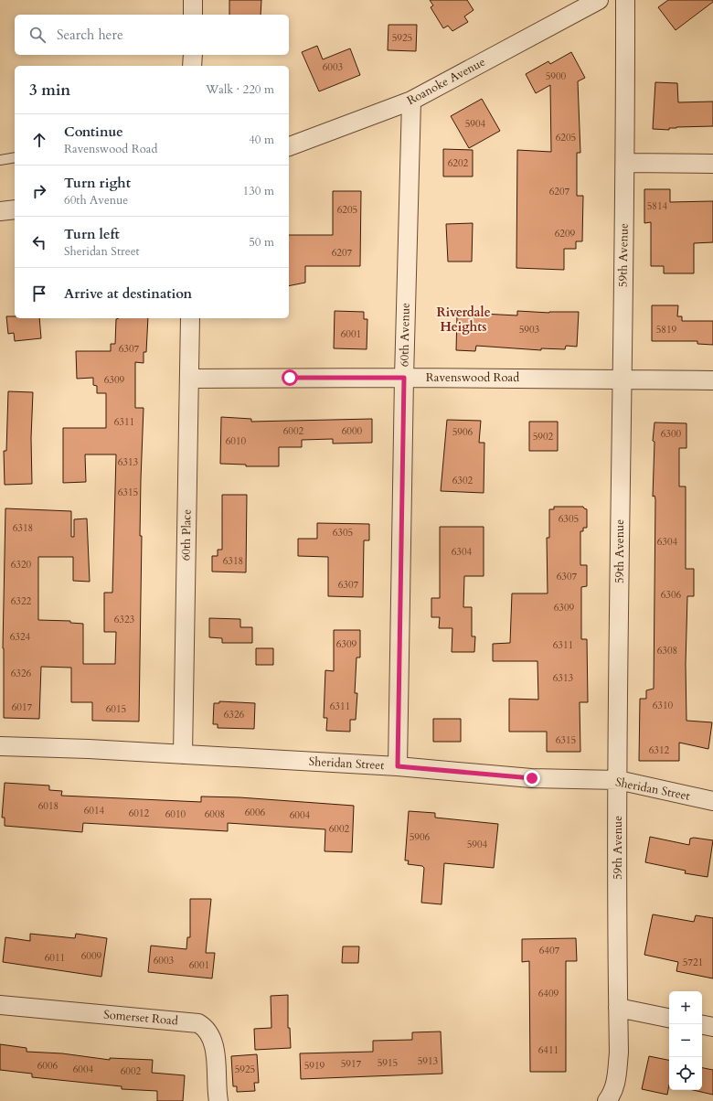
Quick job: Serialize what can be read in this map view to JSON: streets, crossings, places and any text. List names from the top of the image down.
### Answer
{
  "streets": {
    "street": [
      "Roanoke Avenue",
      "59th Avenue",
      "60th Avenue",
      "Ravenswood Road",
      "60th Place",
      "Sheridan Street",
      "Somerset Road"
    ]
  },
  "crossings": [
    ["Roanoke Avenue", "60th Avenue"],
    ["59th Avenue", "Ravenswood Road"],
    ["59th Avenue", "Sheridan Street"],
    ["60th Avenue", "Ravenswood Road"],
    ["60th Avenue", "Sheridan Street"],
    ["Ravenswood Road", "60th Place"],
    ["60th Place", "Sheridan Street"]
  ],
  "districts": ["Riverdale Heights"],
  "house_numbers": [
    "5925",
    "6003",
    "5900",
    "5904",
    "6205",
    "6202",
    "6207",
    "5814",
    "6205",
    "6209",
    "6207",
    "5903",
    "5819",
    "6001",
    "6307",
    "6309",
    "6311",
    "6002",
    "6000",
    "5906",
    "6300",
    "5902",
    "6010",
    "6313",
    "6302",
    "6315",
    "6305",
    "6318",
    "6305",
    "6304",
    "6304",
    "6318",
    "6320",
    "6307",
    "6307",
    "6306",
    "6322",
    "6309",
    "6323",
    "6324",
    "6309",
    "6311",
    "6308",
    "6326",
    "6313",
    "6310",
    "6311",
    "6017",
    "6015",
    "6326",
    "6315",
    "6312",
    "6018",
    "6014",
    "6006",
    "6012",
    "6010",
    "6008",
    "6004",
    "6002",
    "5906",
    "5904",
    "6407",
    "6009",
    "6011",
    "6003",
    "5721",
    "6001",
    "6409",
    "6411",
    "5913",
    "5915",
    "5917",
    "6006",
    "5919",
    "6004",
    "5925",
    "6002"
  ],
  "page": {
    "search": "Search here",
    "heading": ["3 min", "Walk · 220 m"],
    "list": [
      ["Continue", "Ravenswood Road", "40 m"],
      ["Turn right", "60th Avenue", "130 m"],
      ["Turn left", "Sheridan Street", "50 m"],
      "Arrive at destination"
    ],
    "map_buttons": ["+", "−"]
  }
}
